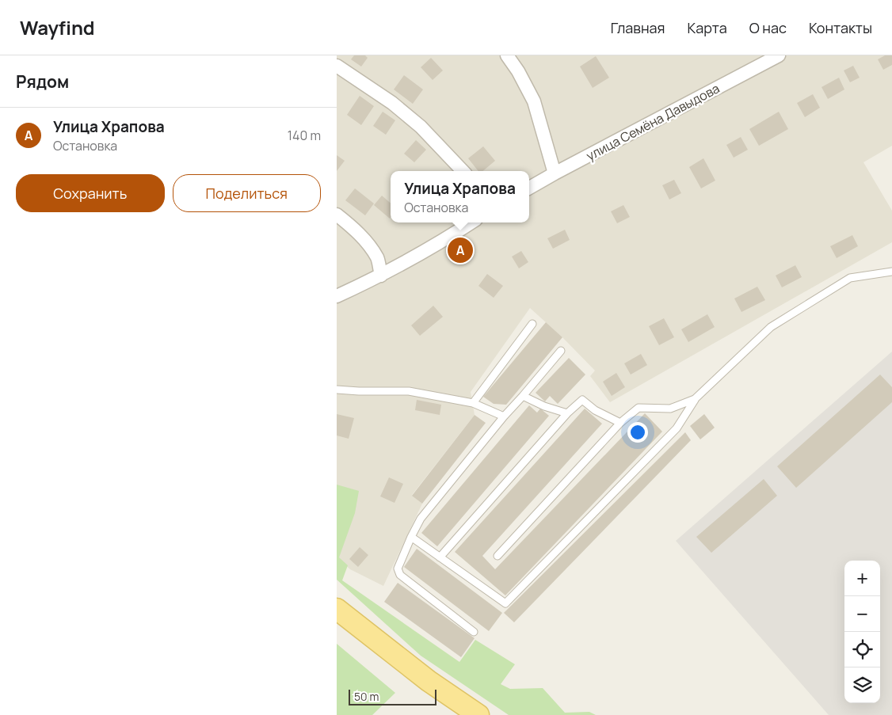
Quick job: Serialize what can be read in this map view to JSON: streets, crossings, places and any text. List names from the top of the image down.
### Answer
{
  "streets": {
    "street": ["улица Семёна Давыдова"]
  },
  "scale_bar": "50 m",
  "page": {
    "header": "Wayfind",
    "nav": [
      "Главная",
      "Карта",
      "О нас",
      "Контакты"
    ],
    "heading": "Рядом",
    "list": [
      {
        "mark": "A",
        "name": "Улица Храпова",
        "note": "Остановка",
        "value": "140 m"
      }
    ],
    "buttons": ["Сохранить", "Поделиться"],
    "popup": ["Улица Храпова", "Остановка"],
    "pins": "A",
    "map_buttons": ["+", "−"],
    "scale": "50 m"
  }
}
